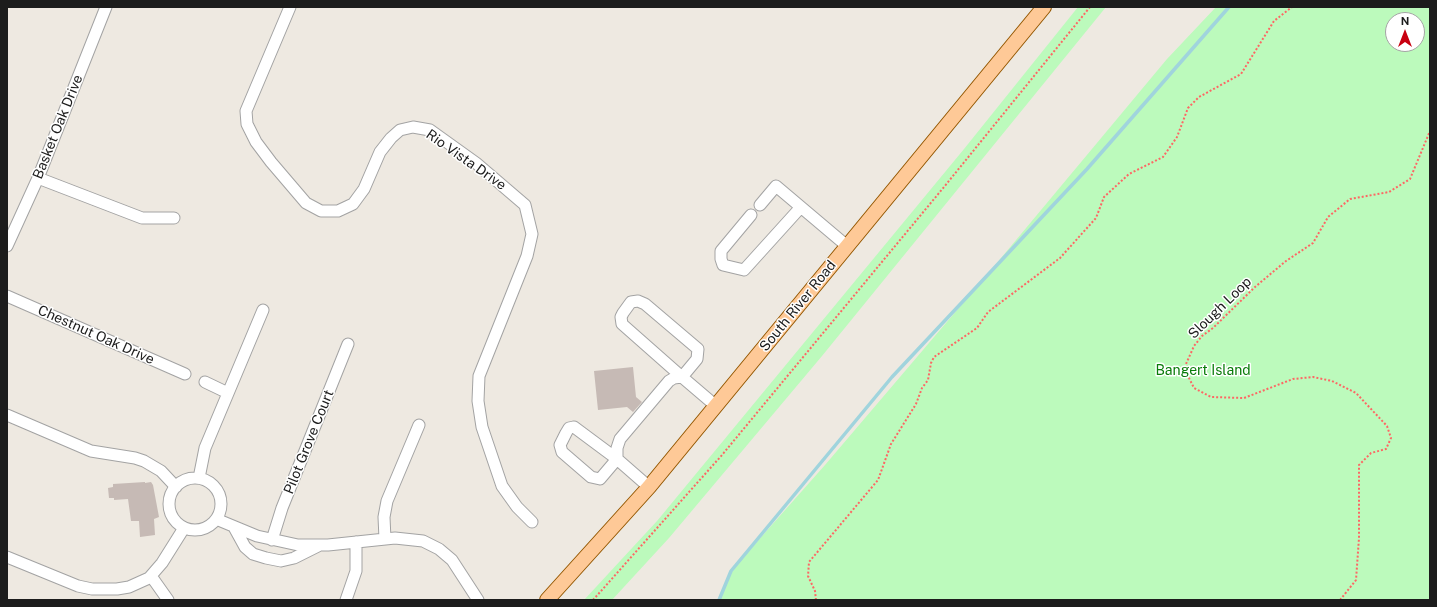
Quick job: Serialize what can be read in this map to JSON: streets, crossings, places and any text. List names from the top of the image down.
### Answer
{
  "streets": {
    "main road": ["South River Road"],
    "street": [
      "Basket Oak Drive",
      "Rio Vista Drive",
      "Chestnut Oak Drive",
      "Pilot Grove Court"
    ],
    "path": ["Slough Loop"]
  },
  "parks": ["Bangert Island"],
  "north": "top"
}
